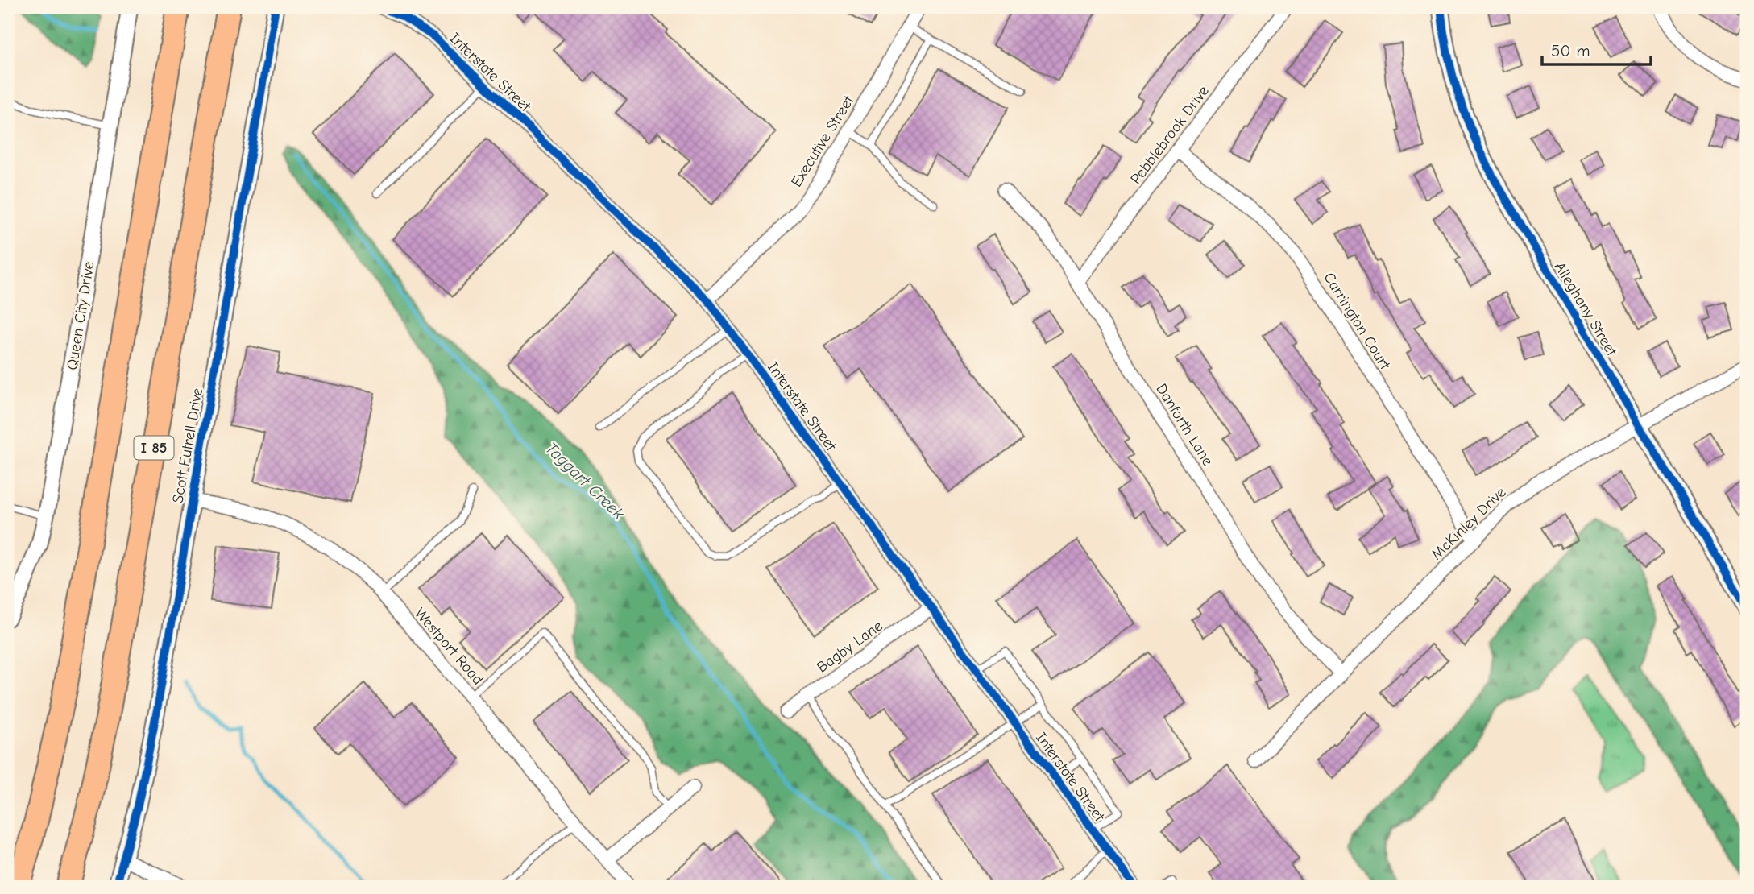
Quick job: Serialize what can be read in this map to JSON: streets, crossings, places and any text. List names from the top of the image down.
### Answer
{
  "streets": {
    "highway": ["I 85"],
    "street": [
      "Interstate Street",
      "Pebblebrook Drive",
      "Executive Street",
      "Alleghany Street",
      "Queen City Drive",
      "Carrington Court",
      "Danforth Lane",
      "Scott Futrell Drive",
      "McKinley Drive",
      "Westport Road",
      "Bagby Lane"
    ]
  },
  "crossings": [
    ["Interstate Street", "Executive Street"],
    ["Interstate Street", "Bagby Lane"],
    ["Pebblebrook Drive", "Carrington Court"],
    ["Pebblebrook Drive", "Danforth Lane"],
    ["Alleghany Street", "McKinley Drive"],
    ["Carrington Court", "McKinley Drive"],
    ["Danforth Lane", "McKinley Drive"],
    ["Scott Futrell Drive", "Westport Road"]
  ],
  "water": ["Taggart Creek"],
  "scale_bar": "50 m"
}
